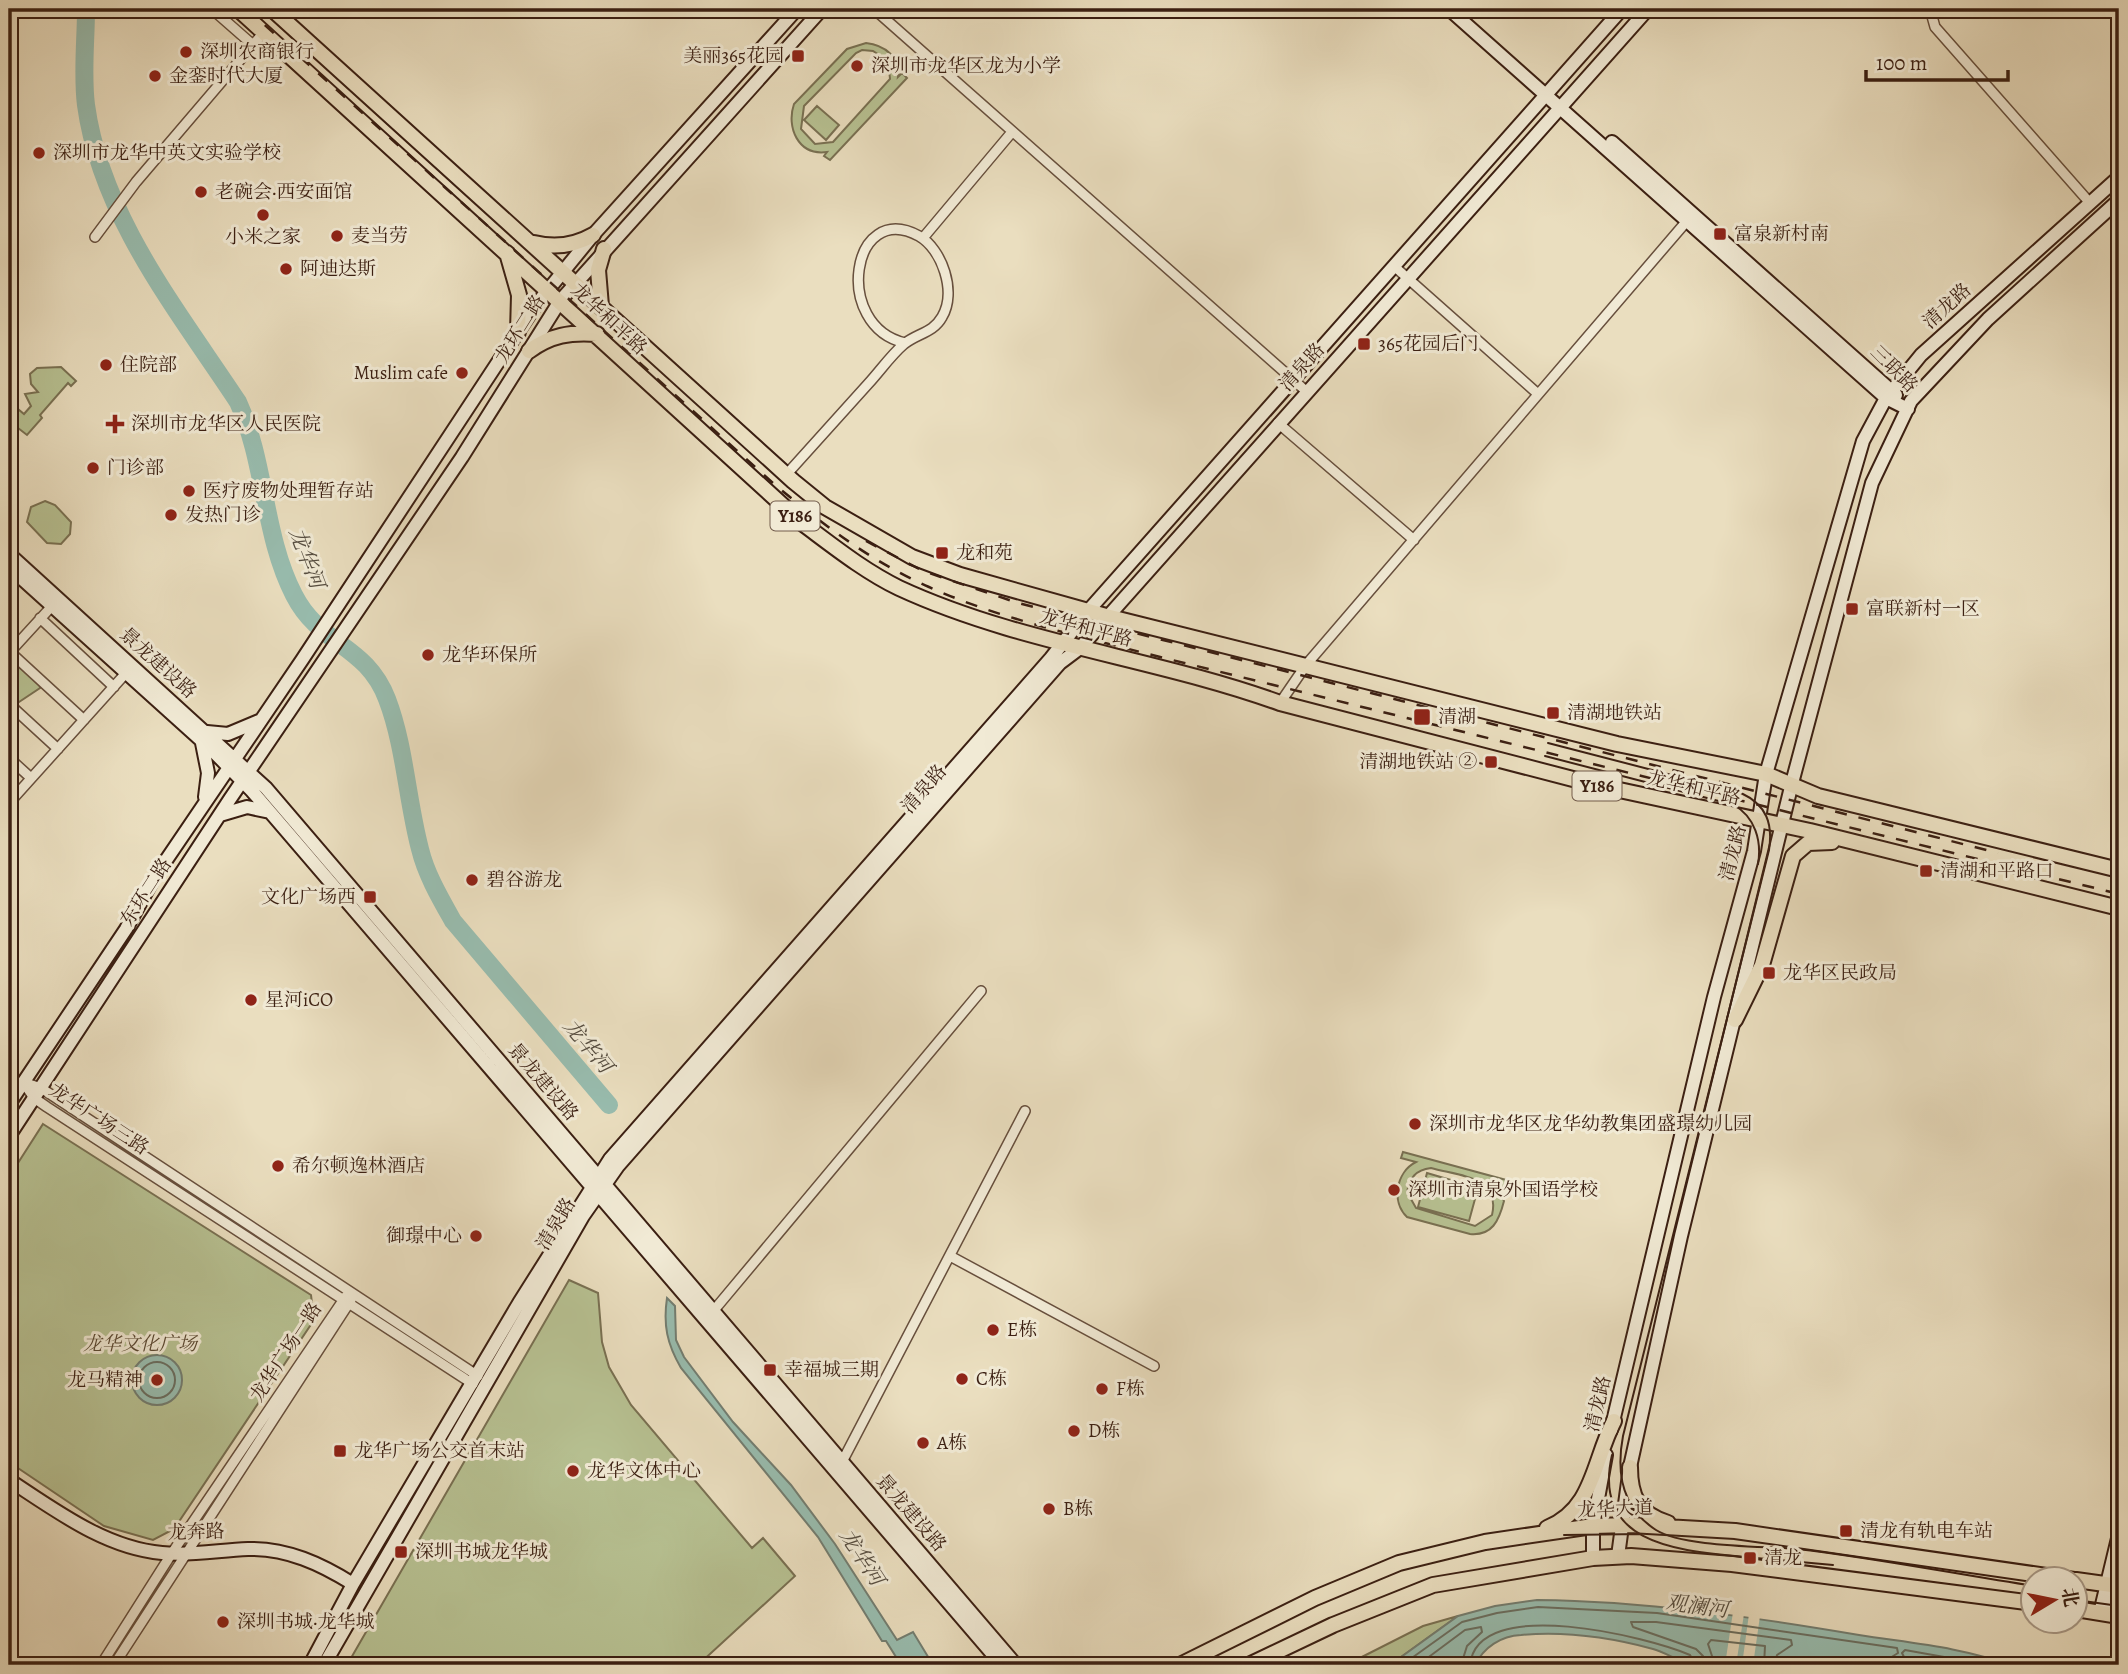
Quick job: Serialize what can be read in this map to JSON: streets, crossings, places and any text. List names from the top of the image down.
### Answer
{
  "streets": {
    "main road": [
      "清龙路",
      "龙华和平路",
      "龙环二路",
      "清泉路",
      "三联路",
      "Y186",
      "景龙建设路",
      "东环二路",
      "龙华大道",
      "龙奔路"
    ],
    "street": ["龙华广场三路", "龙华广场一路"]
  },
  "crossings": [
    ["清龙路", "龙华和平路"],
    ["清龙路", "三联路"],
    ["清龙路", "龙华大道"],
    ["龙华和平路", "龙环二路"],
    ["龙华和平路", "清泉路"],
    ["龙环二路", "东环二路"],
    ["清泉路", "三联路"],
    ["清泉路", "景龙建设路"],
    ["清泉路", "龙华广场三路"],
    ["清泉路", "龙奔路"],
    ["景龙建设路", "东环二路"],
    ["东环二路", "龙华广场三路"],
    ["龙华广场三路", "龙华广场一路"],
    ["龙华广场一路", "龙奔路"]
  ],
  "water": ["龙华河", "观澜河"],
  "parks": ["龙华文化广场"],
  "places": {
    "other": [
      "深圳农商银行",
      "深圳市龙华区龙为小学",
      "金銮时代大厦",
      "深圳市龙华中英文实验学校",
      "老碗会·西安面馆",
      "小米之家",
      "麦当劳",
      "阿迪达斯",
      "住院部",
      "Muslim cafe",
      "门诊部",
      "医疗废物处理暂存站",
      "发热门诊",
      "龙华环保所",
      "碧谷游龙",
      "星河iCO",
      "深圳市龙华区龙华幼教集团盛璟幼儿园",
      "希尔顿逸林酒店",
      "深圳市清泉外国语学校",
      "御璟中心",
      "E栋",
      "C栋",
      "龙马精神",
      "F栋",
      "D栋",
      "A栋",
      "龙华文体中心",
      "B栋",
      "深圳书城·龙华城"
    ],
    "transit": [
      "美丽365花园",
      "富泉新村南",
      "365花园后门",
      "龙和苑",
      "富联新村一区",
      "清湖地铁站",
      "清湖",
      "清湖地铁站 ②",
      "清湖和平路口",
      "文化广场西",
      "龙华区民政局",
      "幸福城三期",
      "龙华广场公交首末站",
      "清龙有轨电车站",
      "深圳书城龙华城",
      "清龙"
    ],
    "health": ["深圳市龙华区人民医院"]
  },
  "scale_bar": "100 m",
  "north": "right"
}
